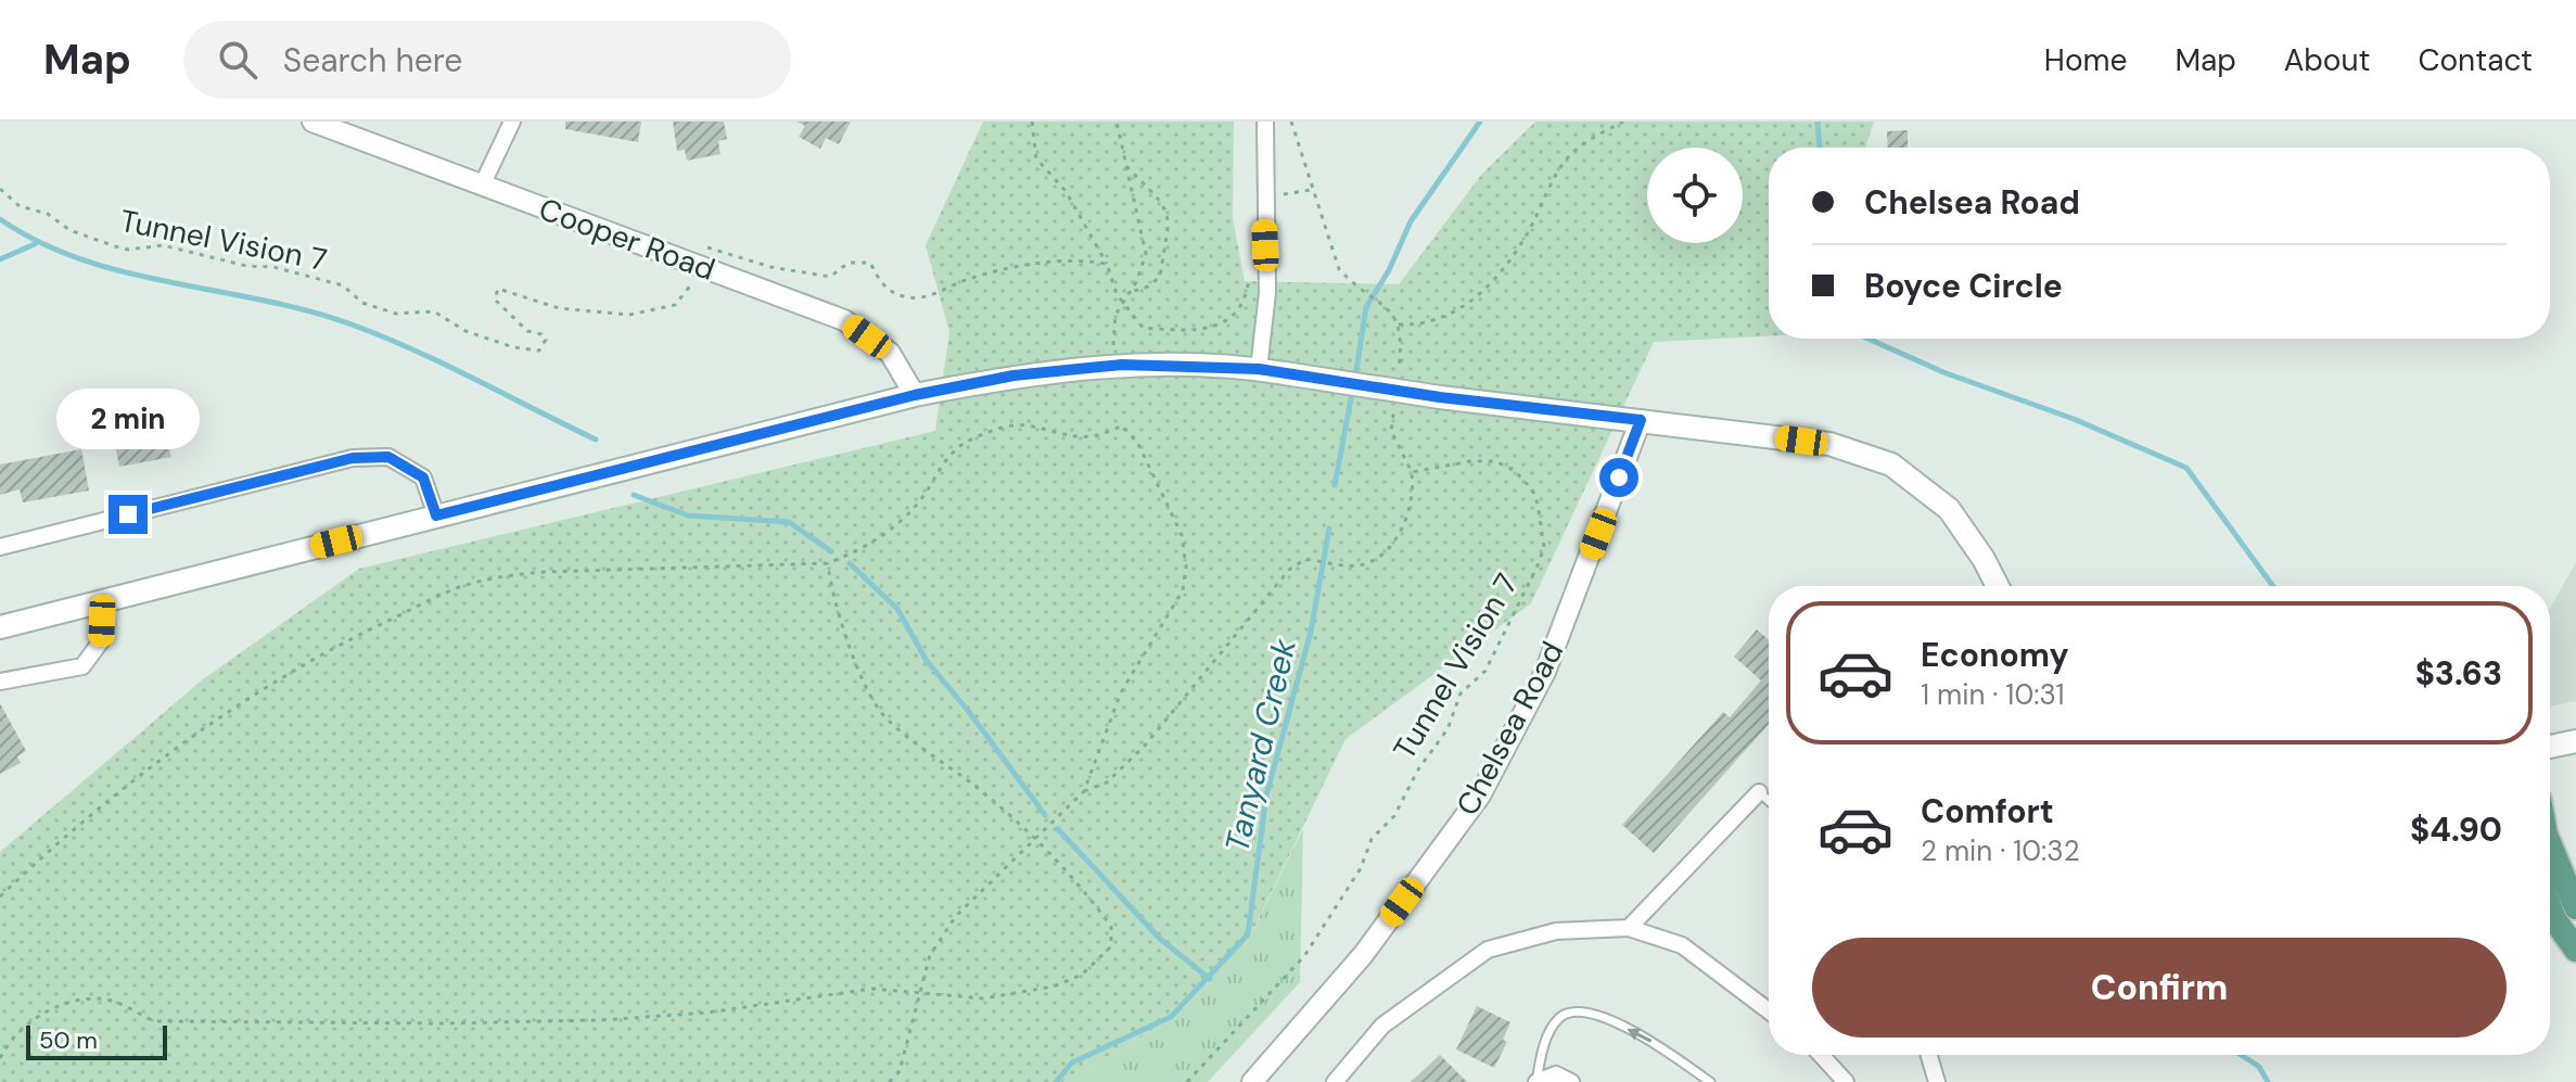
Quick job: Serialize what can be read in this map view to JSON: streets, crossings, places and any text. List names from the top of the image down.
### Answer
{
  "streets": {
    "street": ["Cooper Road", "Chelsea Road"],
    "path": ["Tunnel Vision 7"]
  },
  "water": ["Tanyard Creek"],
  "scale_bar": "50 m",
  "page": {
    "header": "Map",
    "search": "Search here",
    "nav": [
      "Home",
      "Map",
      "About",
      "Contact"
    ],
    "banner": ["Chelsea Road", "Boyce Circle"],
    "bubble": "2 min",
    "list": [
      {
        "name": "Economy",
        "note": "1 min · 10:31",
        "value": "$3.63"
      },
      {
        "name": "Comfort",
        "note": "2 min · 10:32",
        "value": "$4.90"
      }
    ],
    "buttons": "Confirm",
    "scale": "50 m"
  }
}
